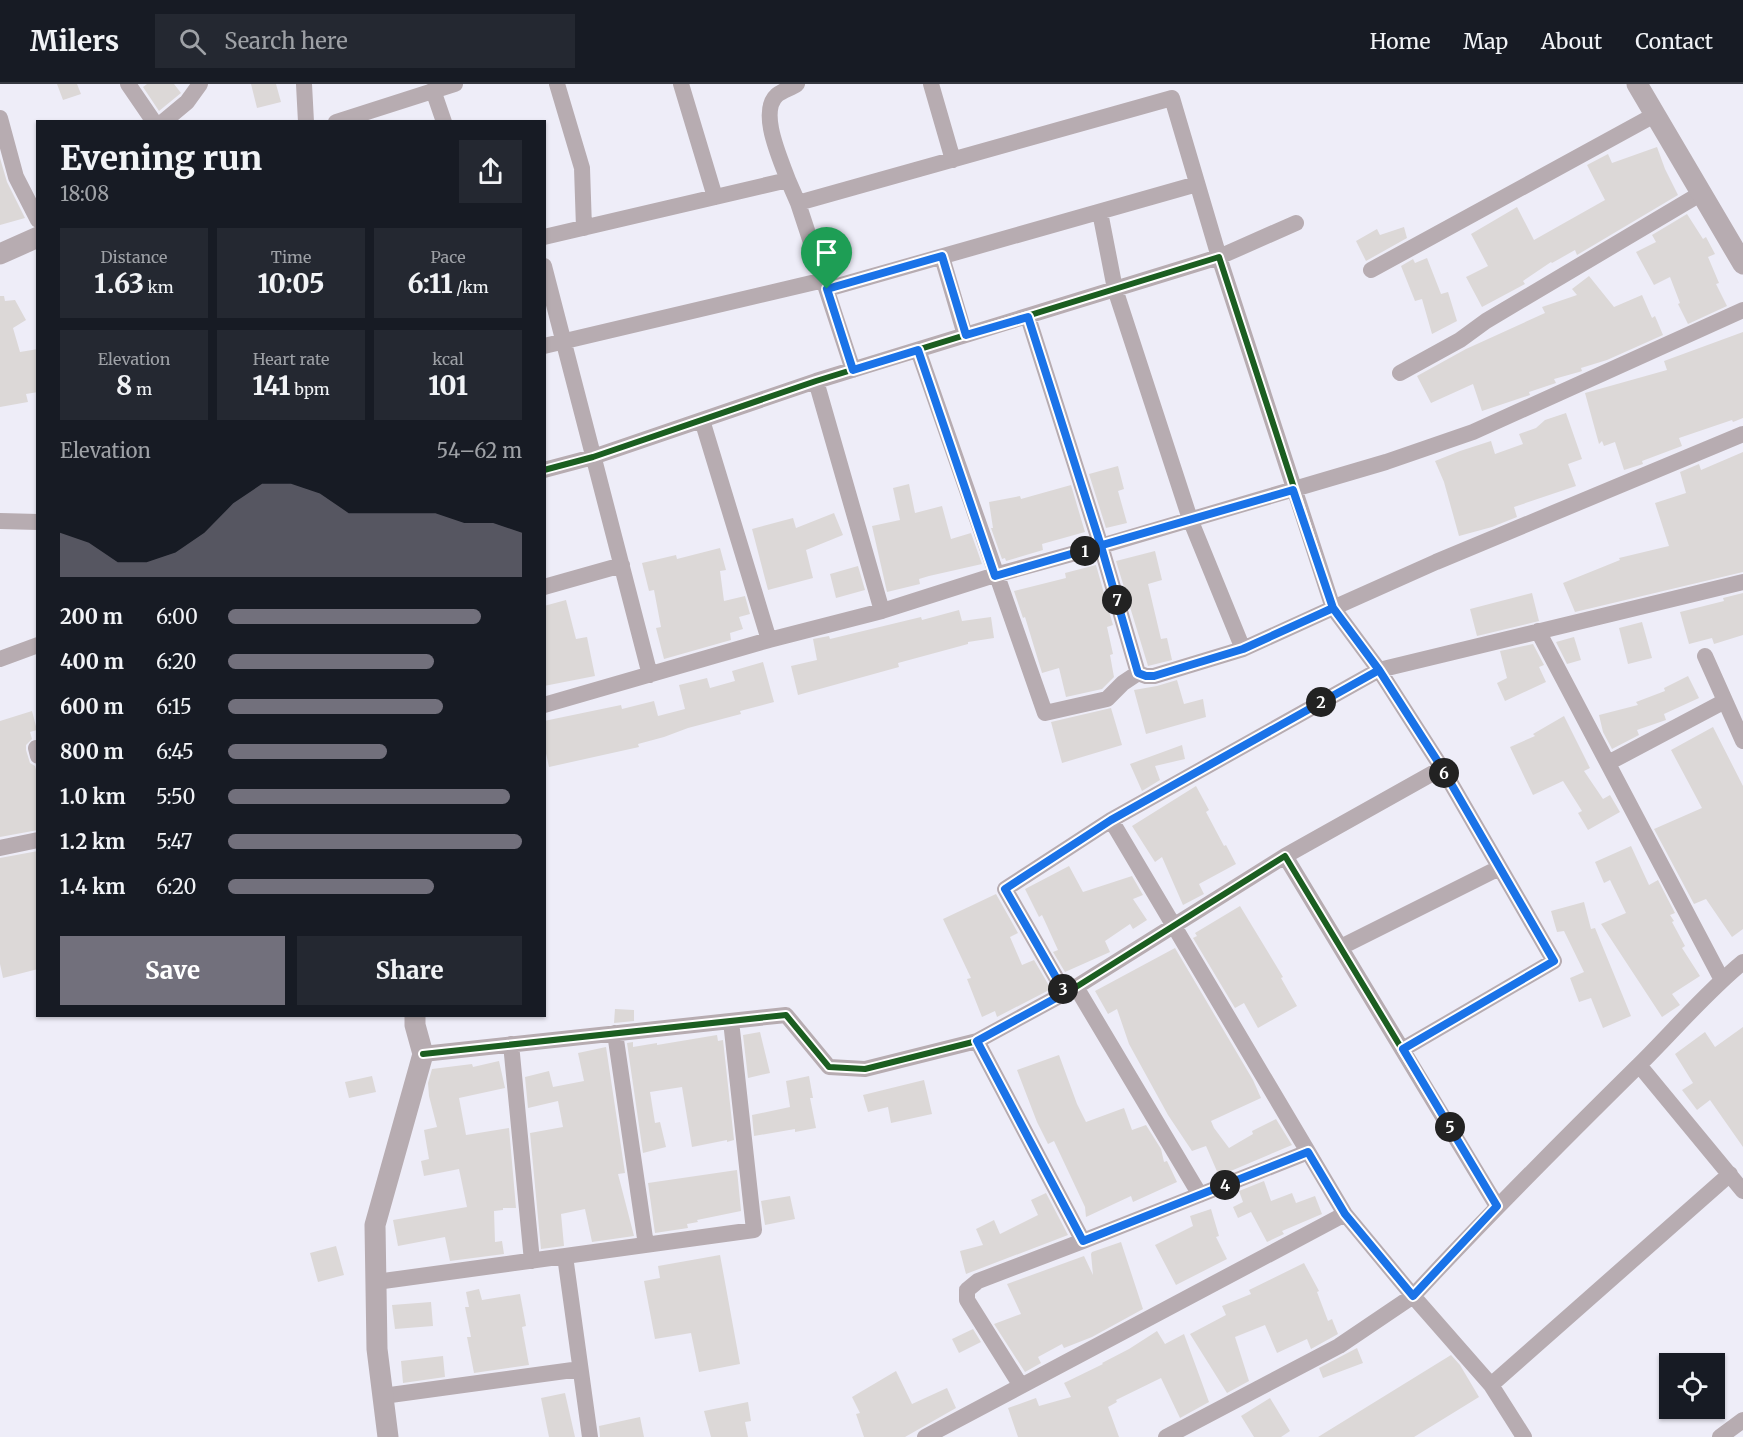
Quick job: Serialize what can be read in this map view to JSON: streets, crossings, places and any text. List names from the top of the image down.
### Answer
{
  "page": {
    "header": "Milers",
    "search": "Search here",
    "nav": [
      "Home",
      "Map",
      "About",
      "Contact"
    ],
    "heading": ["Evening run", "18:08"],
    "stats": [
      ["Distance", "1.63 km"],
      ["Time", "10:05"],
      ["Pace", "6:11 /km"],
      ["Elevation", "8 m"],
      ["Heart rate", "141 bpm"],
      ["kcal", "101"]
    ],
    "chart": ["Elevation", "54–62 m"],
    "pins": [
      "1",
      "7",
      "2",
      "6",
      "3",
      "5",
      "4"
    ],
    "list": [
      {
        "name": "200 m",
        "note": "6:00"
      },
      {
        "name": "400 m",
        "note": "6:20"
      },
      {
        "name": "600 m",
        "note": "6:15"
      },
      {
        "name": "800 m",
        "note": "6:45"
      },
      {
        "name": "1.0 km",
        "note": "5:50"
      },
      {
        "name": "1.2 km",
        "note": "5:47"
      },
      {
        "name": "1.4 km",
        "note": "6:20"
      }
    ],
    "buttons": ["Save", "Share"]
  }
}
